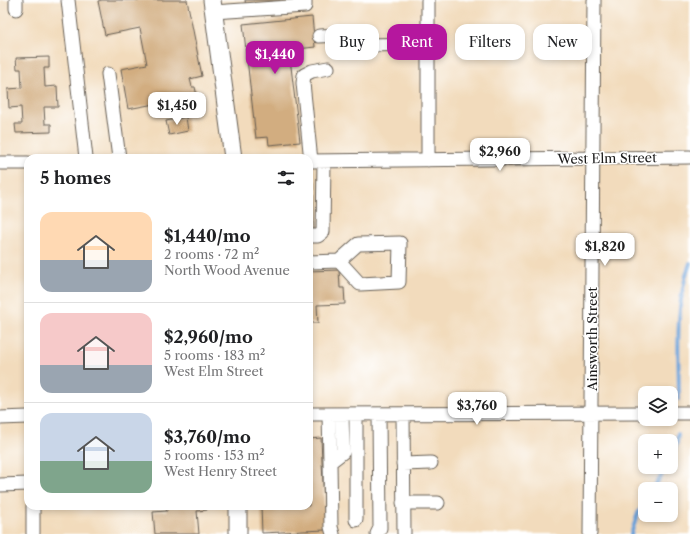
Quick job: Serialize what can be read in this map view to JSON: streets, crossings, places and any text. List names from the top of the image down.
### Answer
{
  "streets": {
    "street": ["West Elm Street", "Ainsworth Street"]
  },
  "crossings": [
    ["West Elm Street", "Ainsworth Street"]
  ],
  "page": {
    "chip": [
      "Buy",
      "Rent",
      "Filters",
      "New"
    ],
    "price": [
      "$1,440",
      "$1,450",
      "$2,960",
      "$1,820",
      "$3,760"
    ],
    "heading": "5 homes",
    "list": [
      {
        "name": "$1,440/mo",
        "note": "2 rooms · 72 m² · North Wood Avenue"
      },
      {
        "name": "$2,960/mo",
        "note": "5 rooms · 183 m² · West Elm Street"
      },
      {
        "name": "$3,760/mo",
        "note": "5 rooms · 153 m² · West Henry Street"
      }
    ],
    "map_buttons": ["+", "−"]
  }
}
